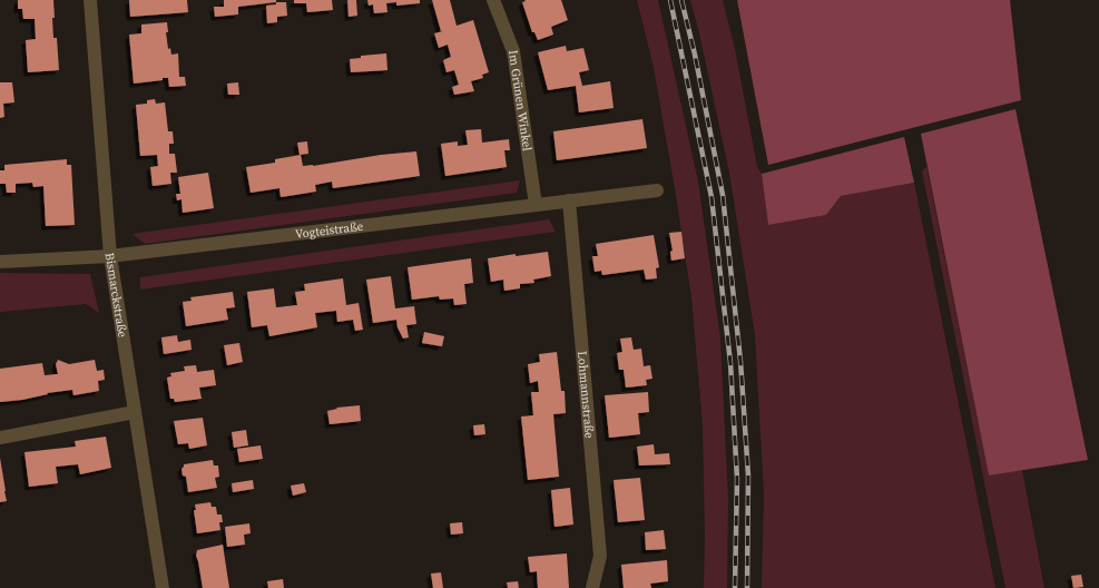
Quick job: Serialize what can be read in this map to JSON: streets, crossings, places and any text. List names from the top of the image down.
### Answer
{
  "streets": {
    "street": [
      "Im Grünen Winkel",
      "Vogteistraße",
      "Bismarckstraße",
      "Lohmannstraße"
    ]
  },
  "crossings": [
    ["Im Grünen Winkel", "Vogteistraße"],
    ["Vogteistraße", "Bismarckstraße"],
    ["Vogteistraße", "Lohmannstraße"]
  ]
}
